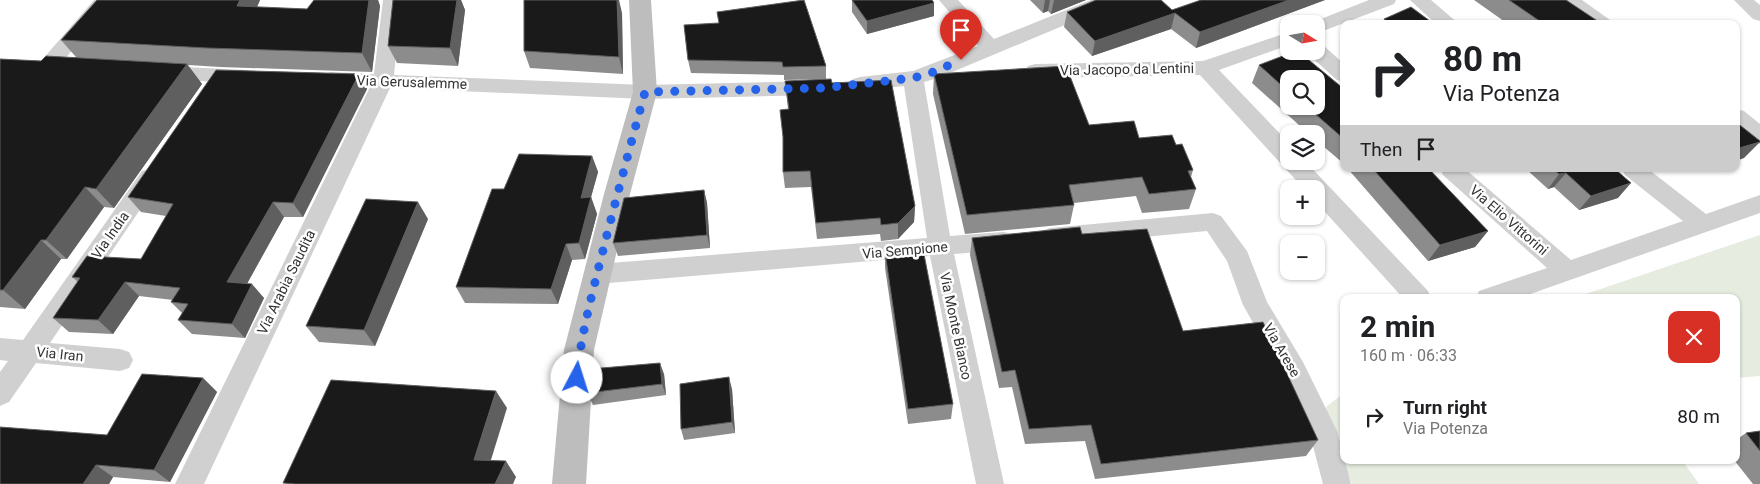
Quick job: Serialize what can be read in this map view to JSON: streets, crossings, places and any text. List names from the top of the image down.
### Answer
{
  "streets": {
    "street": [
      "Via Jacopo da Lentini",
      "Via Gerusalemme",
      "Via Elio Vittorini",
      "Via India",
      "Via Sempione",
      "Via Arabia Saudita",
      "Via Monte Bianco",
      "Via Arese",
      "Via Iran"
    ]
  },
  "crossings": [
    ["Via Gerusalemme", "Via Arabia Saudita"],
    ["Via Gerusalemme", "Via Monte Bianco"],
    ["Via India", "Via Iran"],
    ["Via Sempione", "Via Monte Bianco"],
    ["Via Sempione", "Via Arese"]
  ],
  "north": "right",
  "page": {
    "map_buttons": ["+", "−"],
    "turn": ["80 m", "Via Potenza"],
    "then": "Then",
    "heading": ["2 min", "160 m · 06:33"],
    "list": [
      {
        "name": "Turn right",
        "note": "Via Potenza",
        "value": "80 m"
      }
    ]
  }
}
